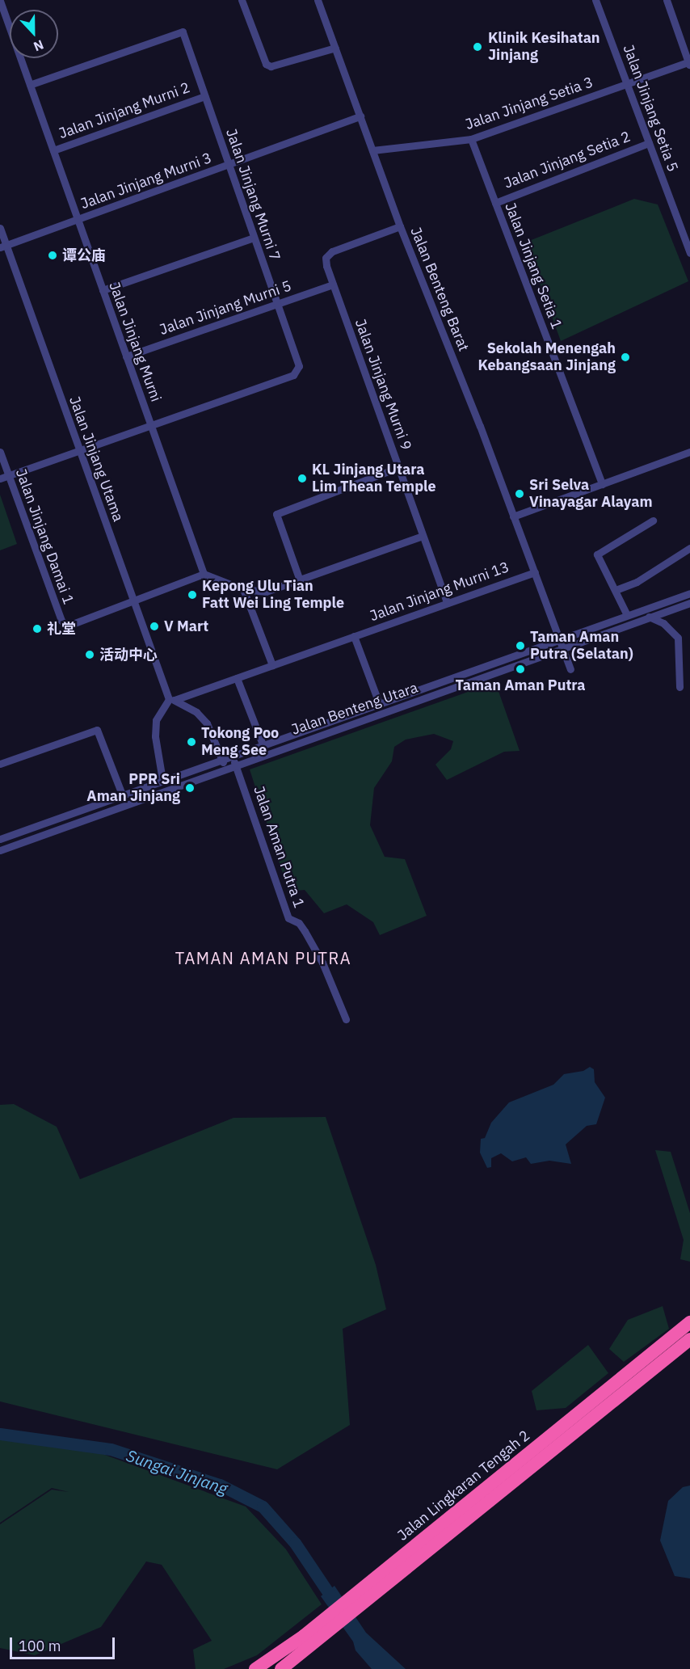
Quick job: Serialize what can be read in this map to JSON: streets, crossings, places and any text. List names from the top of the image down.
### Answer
{
  "streets": {
    "highway": ["Jalan Lingkaran Tengah 2"],
    "street": [
      "Jalan Jinjang Setia 3",
      "Jalan Jinjang Setia 5",
      "Jalan Jinjang Murni 2",
      "Jalan Jinjang Setia 2",
      "Jalan Jinjang Murni 3",
      "Jalan Jinjang Murni 7",
      "Jalan Jinjang Setia 1",
      "Jalan Benteng Barat",
      "Jalan Jinjang Murni 5",
      "Jalan Jinjang Murni",
      "Jalan Jinjang Murni 9",
      "Jalan Jinjang Utama",
      "Jalan Jinjang Damai 1",
      "Jalan Jinjang Murni 13",
      "Jalan Benteng Utara",
      "Jalan Aman Putra 1"
    ]
  },
  "crossings": [
    ["Jalan Jinjang Setia 3", "Jalan Jinjang Setia 5"],
    ["Jalan Jinjang Setia 3", "Jalan Jinjang Setia 1"],
    ["Jalan Jinjang Setia 3", "Jalan Benteng Barat"],
    ["Jalan Jinjang Setia 5", "Jalan Jinjang Setia 2"],
    ["Jalan Jinjang Murni 2", "Jalan Jinjang Murni 7"],
    ["Jalan Jinjang Murni 2", "Jalan Jinjang Murni"],
    ["Jalan Jinjang Setia 2", "Jalan Jinjang Setia 1"],
    ["Jalan Jinjang Murni 3", "Jalan Jinjang Murni 7"],
    ["Jalan Jinjang Murni 3", "Jalan Benteng Barat"],
    ["Jalan Jinjang Murni 3", "Jalan Jinjang Murni"],
    ["Jalan Jinjang Murni 3", "Jalan Jinjang Utama"],
    ["Jalan Jinjang Murni 7", "Jalan Jinjang Murni 5"],
    ["Jalan Jinjang Murni 7", "Jalan Jinjang Murni"],
    ["Jalan Benteng Barat", "Jalan Jinjang Murni 9"],
    ["Jalan Benteng Barat", "Jalan Jinjang Murni 13"],
    ["Jalan Benteng Barat", "Jalan Benteng Utara"],
    ["Jalan Jinjang Murni 5", "Jalan Jinjang Murni"],
    ["Jalan Jinjang Murni 5", "Jalan Jinjang Murni 9"],
    ["Jalan Jinjang Murni 9", "Jalan Jinjang Murni 13"],
    ["Jalan Jinjang Utama", "Jalan Jinjang Damai 1"],
    ["Jalan Jinjang Utama", "Jalan Jinjang Murni 13"],
    ["Jalan Benteng Utara", "Jalan Aman Putra 1"]
  ],
  "districts": ["TAMAN AMAN PUTRA"],
  "water": ["Sungai Jinjang"],
  "places": [
    "Klinik Kesihatan Jinjang",
    "谭公庙",
    "Sekolah Menengah Kebangsaan Jinjang",
    "KL Jinjang Utara Lim Thean Temple",
    "Sri Selva Vinayagar Alayam",
    "Kepong Ulu Tian Fatt Wei Ling Temple",
    "V Mart",
    "礼堂",
    "Taman Aman Putra (Selatan)",
    "活动中心",
    "Taman Aman Putra",
    "Tokong Poo Meng See",
    "PPR Sri Aman Jinjang"
  ],
  "scale_bar": "100 m",
  "north": "bottom"
}
